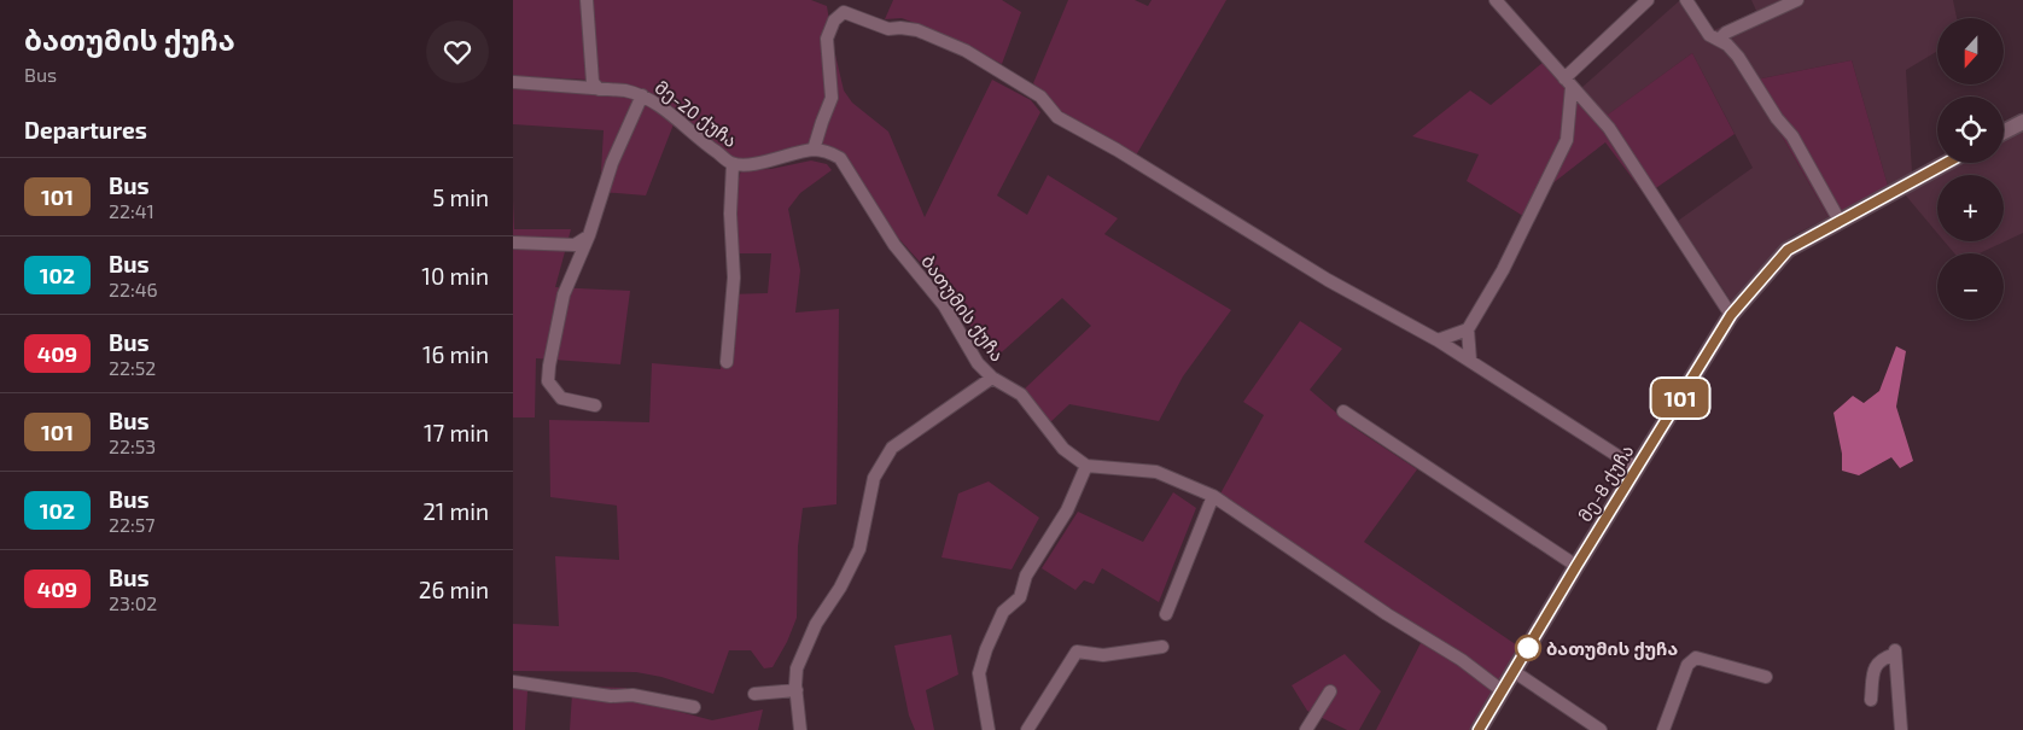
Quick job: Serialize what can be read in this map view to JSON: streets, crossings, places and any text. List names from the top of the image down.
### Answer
{
  "streets": {
    "street": ["მე-20 ქუჩა", "ბათუმის ქუჩა", "მე-8 ქუჩა"]
  },
  "crossings": [
    ["მე-20 ქუჩა", "ბათუმის ქუჩა"]
  ],
  "places": ["ბათუმის ქუჩა"],
  "lines": ["bus line 101"],
  "north": "bottom",
  "page": {
    "heading": [
      ["ბათუმის ქუჩა", "Bus"],
      "Departures"
    ],
    "on_map": "101",
    "map_buttons": ["+", "−"],
    "list": [
      {
        "mark": "101",
        "name": "Bus",
        "note": "22:41",
        "value": "5 min"
      },
      {
        "mark": "102",
        "name": "Bus",
        "note": "22:46",
        "value": "10 min"
      },
      {
        "mark": "409",
        "name": "Bus",
        "note": "22:52",
        "value": "16 min"
      },
      {
        "mark": "101",
        "name": "Bus",
        "note": "22:53",
        "value": "17 min"
      },
      {
        "mark": "102",
        "name": "Bus",
        "note": "22:57",
        "value": "21 min"
      },
      {
        "mark": "409",
        "name": "Bus",
        "note": "23:02",
        "value": "26 min"
      }
    ]
  }
}
